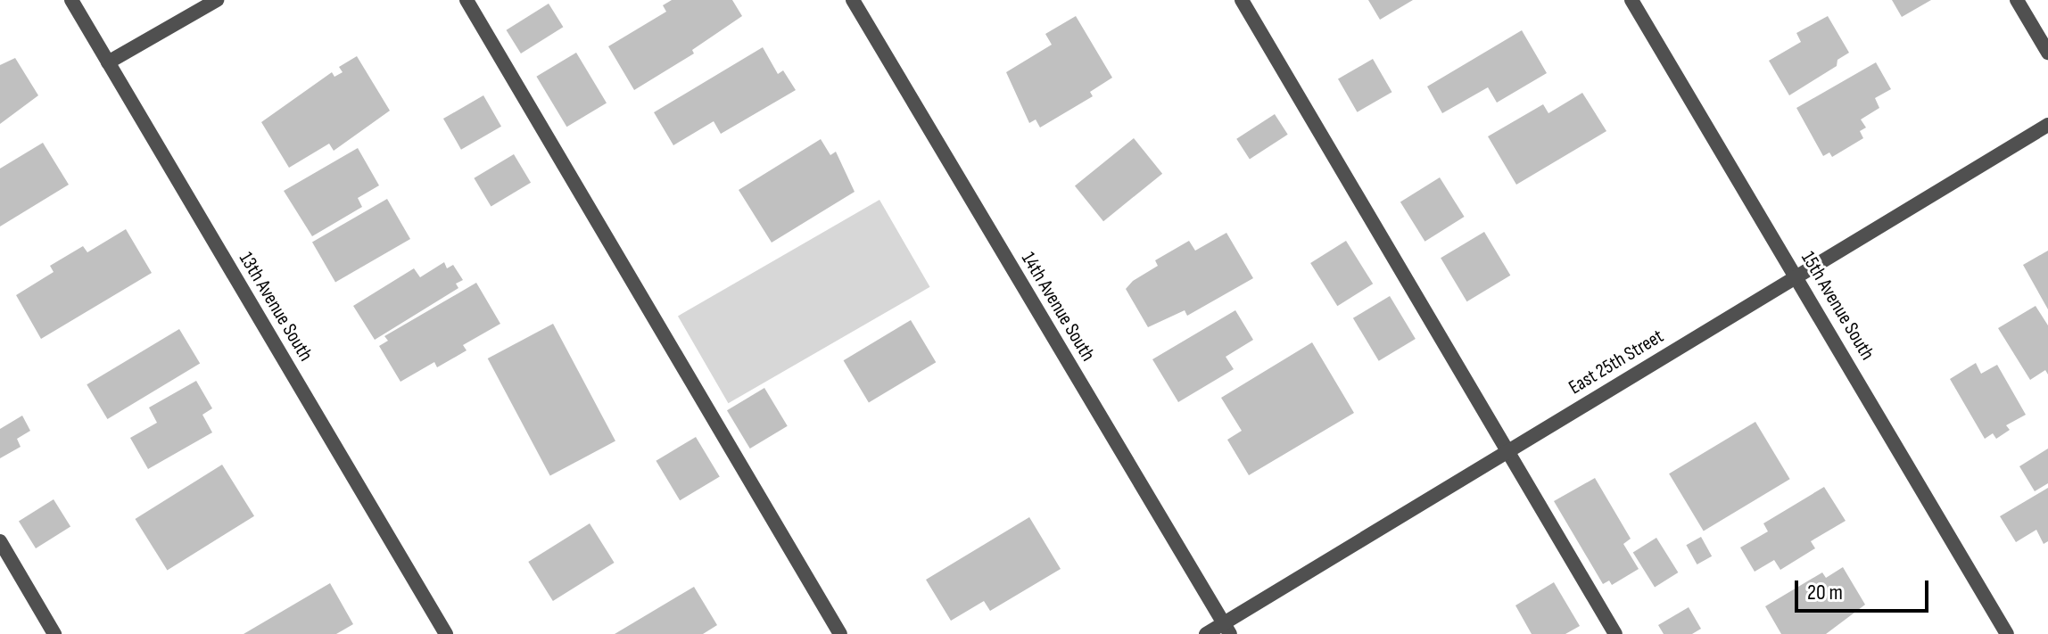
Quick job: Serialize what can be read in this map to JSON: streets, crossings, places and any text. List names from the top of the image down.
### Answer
{
  "streets": {
    "street": [
      "15th Avenue South",
      "13th Avenue South",
      "14th Avenue South",
      "East 25th Street"
    ]
  },
  "crossings": [
    ["15th Avenue South", "East 25th Street"],
    ["14th Avenue South", "East 25th Street"]
  ],
  "scale_bar": "20 m"
}
